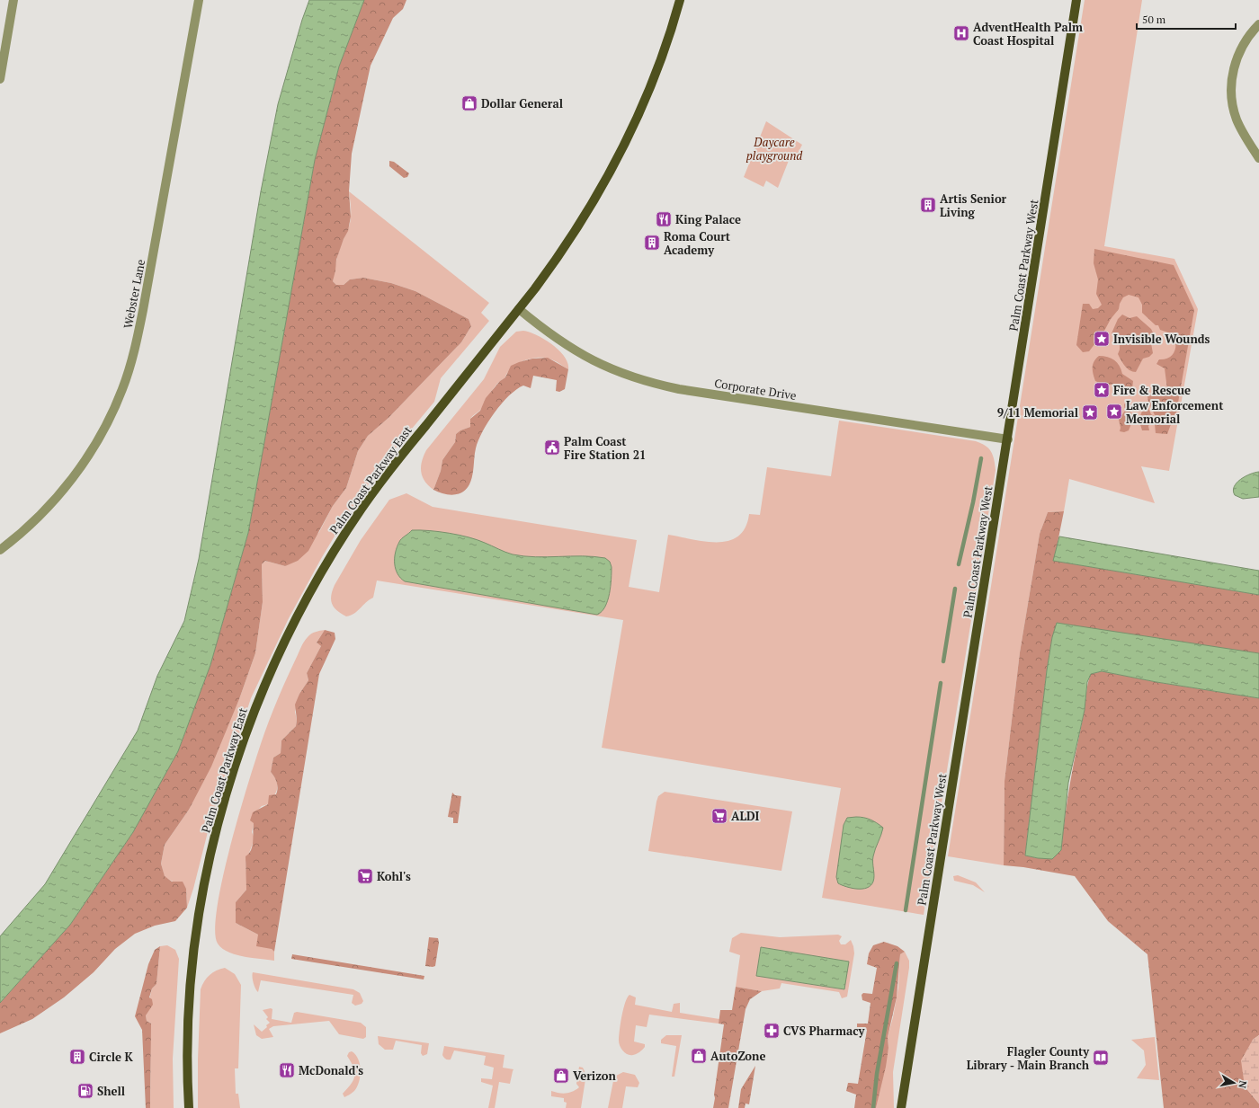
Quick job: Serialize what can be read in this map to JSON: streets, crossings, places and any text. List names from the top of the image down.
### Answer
{
  "streets": {
    "main road": ["Palm Coast Parkway West", "Palm Coast Parkway East"],
    "street": ["Webster Lane", "Corporate Drive"]
  },
  "crossings": [
    ["Palm Coast Parkway West", "Corporate Drive"],
    ["Corporate Drive", "Palm Coast Parkway East"]
  ],
  "parks": ["Daycare playground"],
  "places": {
    "hospital": ["AdventHealth Palm Coast Hospital"],
    "shop": ["Dollar General", "AutoZone", "Verizon"],
    "building": ["Artis Senior Living", "Roma Court Academy", "Circle K"],
    "restaurant": ["King Palace", "McDonald's"],
    "place": [
      "Invisible Wounds",
      "Fire & Rescue",
      "Law Enforcement Memorial",
      "9/11 Memorial"
    ],
    "public building": ["Palm Coast Fire Station 21"],
    "supermarket": ["ALDI", "Kohl's"],
    "pharmacy": ["CVS Pharmacy"],
    "library": ["Flagler County Library - Main Branch"],
    "fuel station": ["Shell"]
  },
  "scale_bar": "50 m",
  "north": "right"
}
